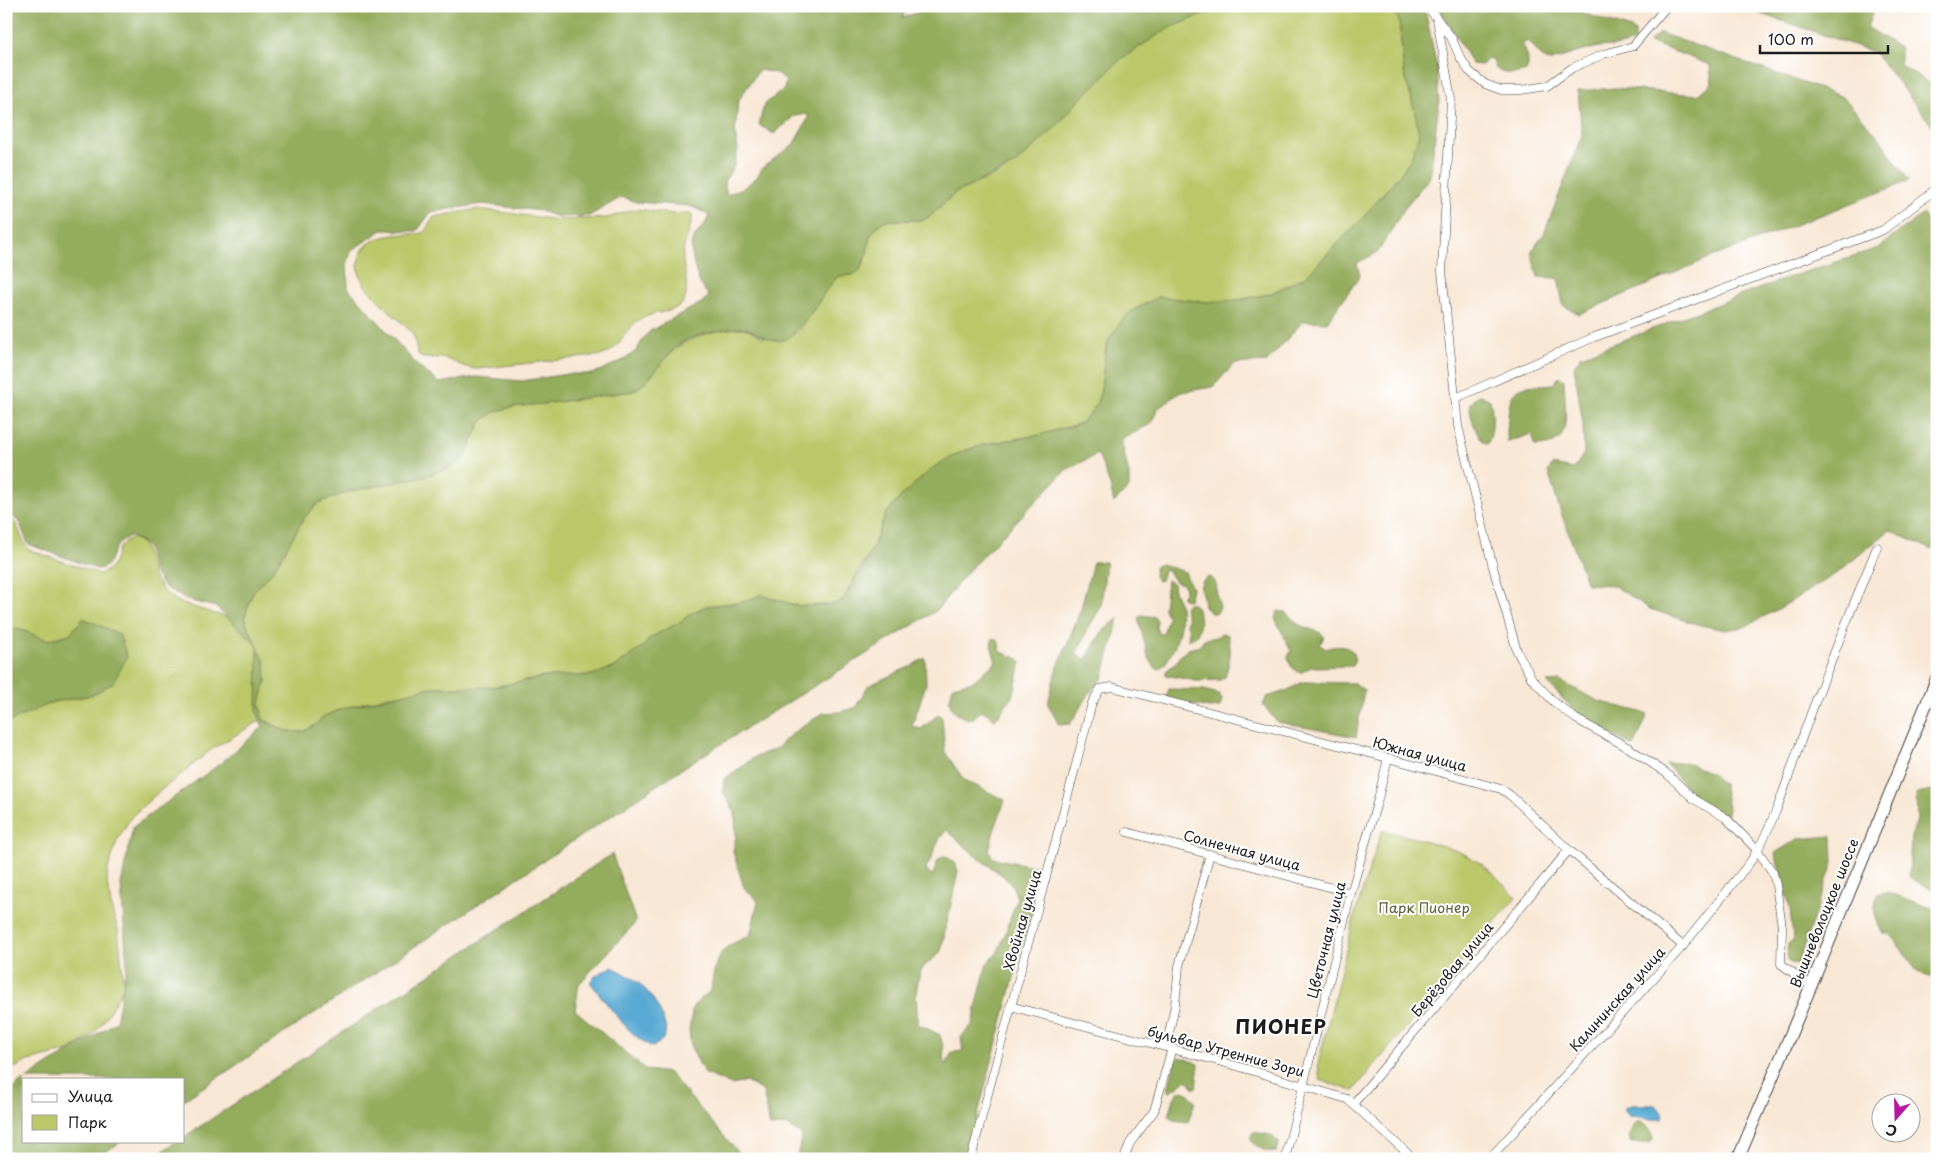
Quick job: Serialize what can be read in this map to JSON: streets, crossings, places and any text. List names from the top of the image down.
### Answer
{
  "streets": {
    "main road": ["Вышневолоцкое шоссе"],
    "street": [
      "Южная улица",
      "Солнечная улица",
      "Хвойная улица",
      "Цветочная улица",
      "Берёзовая улица",
      "Калининская улица",
      "бульвар Утренние Зори"
    ]
  },
  "crossings": [
    ["Южная улица", "Хвойная улица"],
    ["Южная улица", "Цветочная улица"],
    ["Южная улица", "Берёзовая улица"],
    ["Южная улица", "Калининская улица"],
    ["Солнечная улица", "Цветочная улица"],
    ["Хвойная улица", "бульвар Утренние Зори"],
    ["Цветочная улица", "бульвар Утренние Зори"],
    ["Берёзовая улица", "бульвар Утренние Зори"]
  ],
  "districts": ["ПИОНЕР"],
  "parks": ["Парк Пионер"],
  "legend": ["Улица", "Парк"],
  "scale_bar": "100 m",
  "north": "bottom"
}
